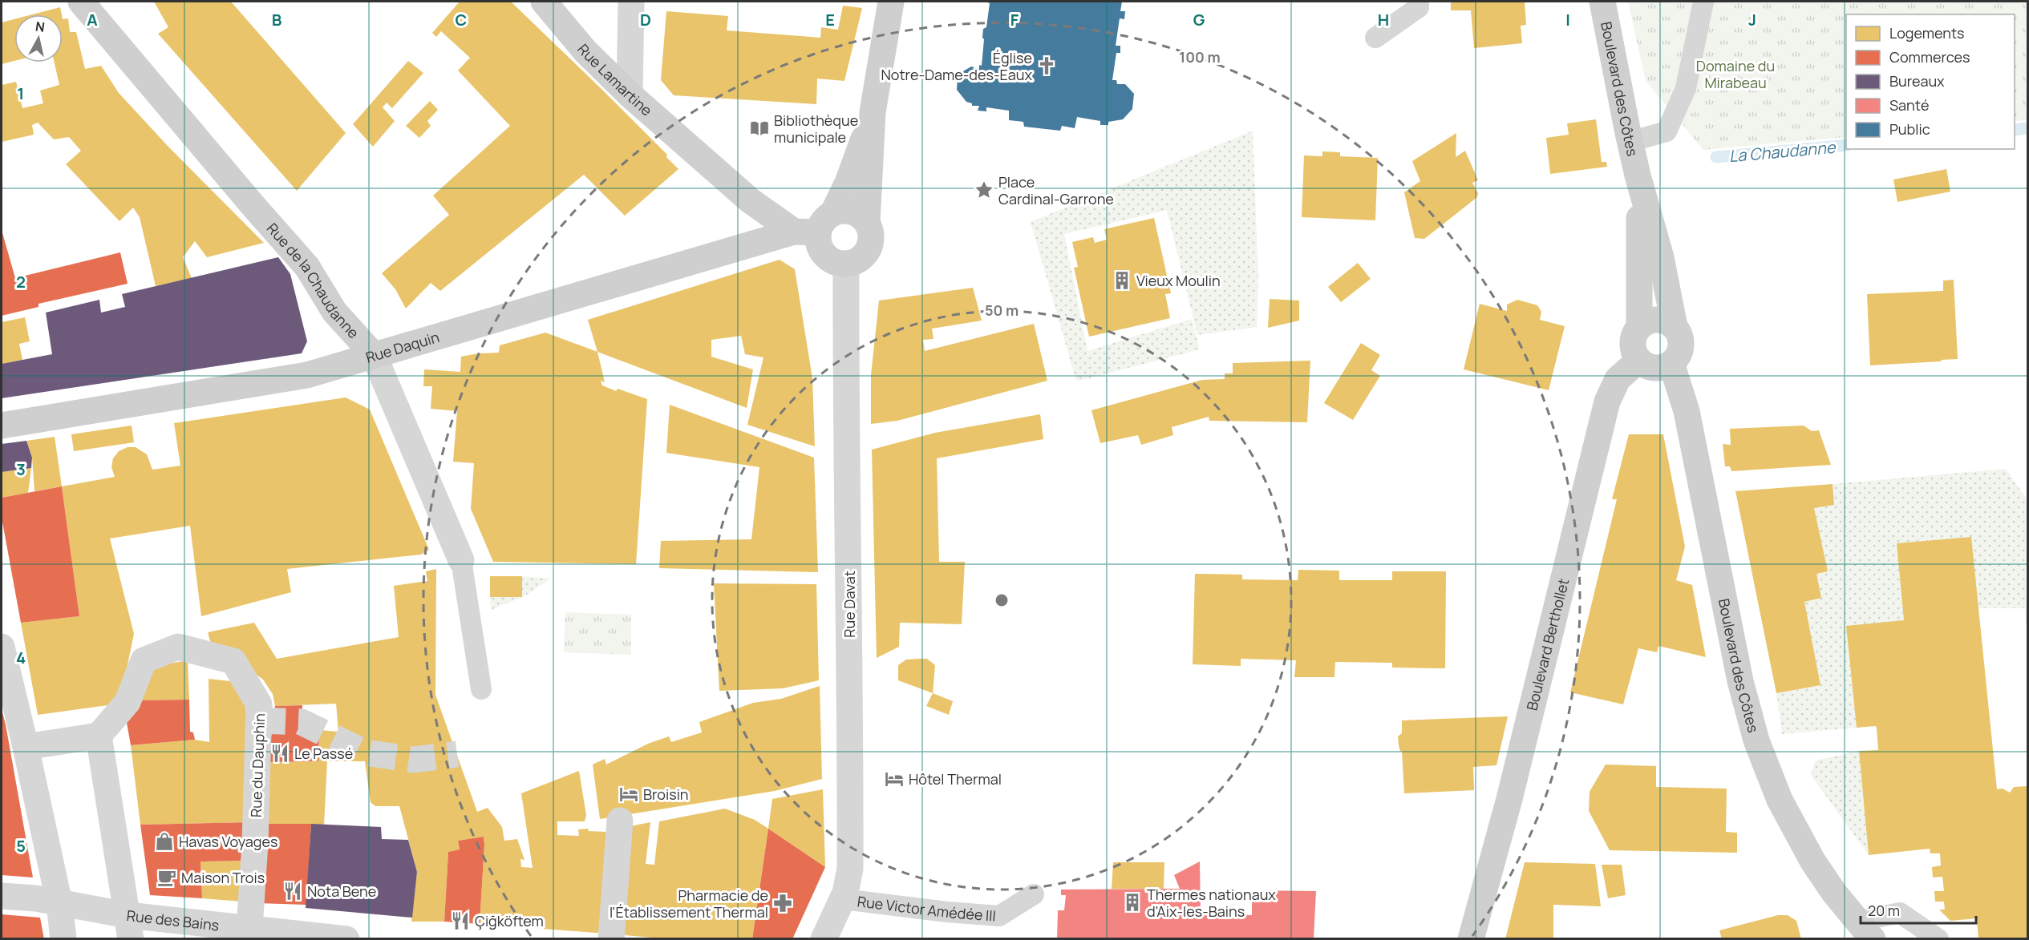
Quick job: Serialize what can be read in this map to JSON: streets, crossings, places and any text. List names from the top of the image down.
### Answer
{
  "streets": {
    "main road": [
      "Rue Lamartine",
      "Boulevard des Côtes",
      "Rue de la Chaudanne",
      "Rue Daquin",
      "Boulevard Berthollet"
    ],
    "street": ["Rue Davat", "Rue du Dauphin", "Rue des Bains"],
    "lane": ["Rue Victor Amédée III"]
  },
  "crossings": [
    ["Rue Lamartine", "Rue Daquin"],
    ["Rue Lamartine", "Rue Davat"],
    ["Boulevard des Côtes", "Boulevard Berthollet"],
    ["Rue de la Chaudanne", "Rue Daquin"],
    ["Rue Daquin", "Rue Davat"],
    ["Rue Davat", "Rue Victor Amédée III"],
    ["Rue du Dauphin", "Rue des Bains"]
  ],
  "water": ["La Chaudanne"],
  "parks": ["Domaine du Mirabeau"],
  "places": {
    "church": ["Église Notre-Dame-des-Eaux"],
    "library": ["Bibliothèque municipale"],
    "place": ["Place Cardinal-Garrone"],
    "building": ["Vieux Moulin", "Thermes nationaux d'Aix-les-Bains"],
    "restaurant": ["Le Passé", "Nota Bene", "Çiğköftem"],
    "hotel": ["Hôtel Thermal", "Broisin"],
    "shop": ["Havas Voyages"],
    "cafe": ["Maison Trois"],
    "pharmacy": ["Pharmacie de l'Établissement Thermal"]
  },
  "legend": [
    "Logements",
    "Commerces",
    "Bureaux",
    "Santé",
    "Public"
  ],
  "scale_bar": "20 m",
  "north": "top",
  "grid": {
    "columns": [
      "A",
      "B",
      "C",
      "D",
      "E",
      "F",
      "G",
      "H",
      "I",
      "J"
    ],
    "rows": [
      "1",
      "2",
      "3",
      "4",
      "5"
    ]
  },
  "rings": ["100 m", "50 m"]
}
